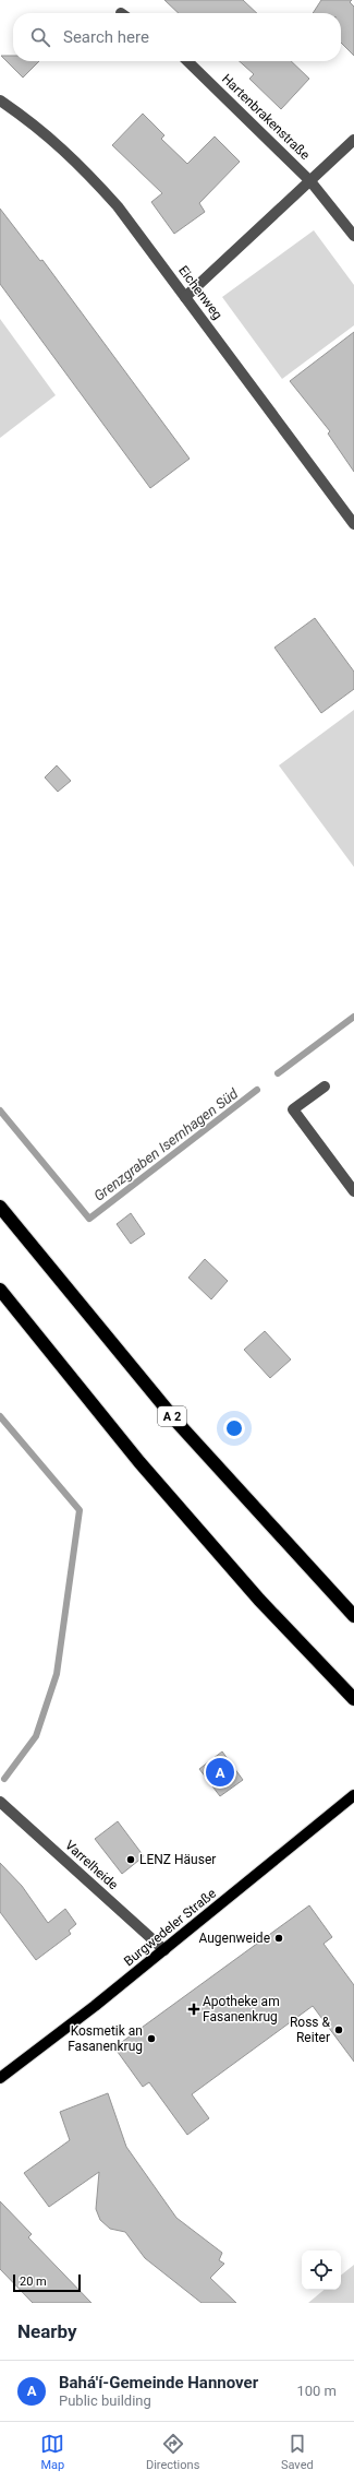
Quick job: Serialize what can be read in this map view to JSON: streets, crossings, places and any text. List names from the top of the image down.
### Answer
{
  "streets": {
    "highway": ["A 2"],
    "main road": ["Burgwedeler Straße"],
    "street": ["Hartenbrakenstraße", "Eichenweg", "Varrelheide"]
  },
  "crossings": [
    ["Hartenbrakenstraße", "Eichenweg"],
    ["Varrelheide", "Burgwedeler Straße"]
  ],
  "water": ["Grenzgraben Isernhagen Süd"],
  "places": {
    "other": [
      "LENZ Häuser",
      "Augenweide",
      "Ross & Reiter",
      "Kosmetik an Fasanenkrug"
    ],
    "health": ["Apotheke am Fasanenkrug"]
  },
  "scale_bar": "20 m",
  "page": {
    "search": "Search here",
    "pins": "A",
    "scale": "20 m",
    "heading": "Nearby",
    "list": [
      {
        "mark": "A",
        "name": "Bahá'í-Gemeinde Hannover",
        "note": "Public building",
        "value": "100 m"
      }
    ],
    "nav": ["Map", "Directions", "Saved"]
  }
}
